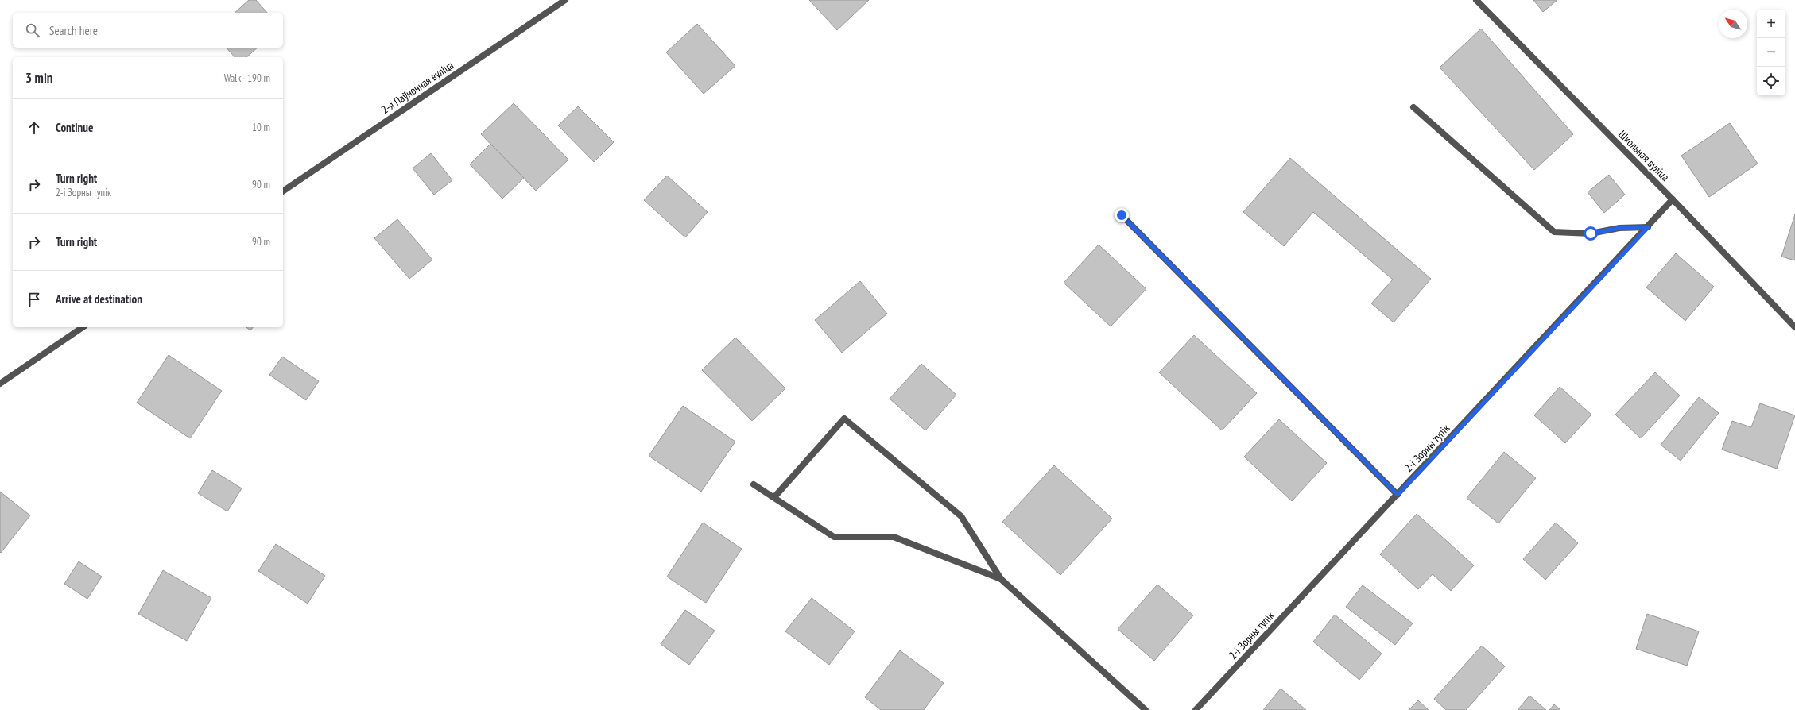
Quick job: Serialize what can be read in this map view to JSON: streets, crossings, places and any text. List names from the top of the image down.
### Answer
{
  "streets": {
    "street": ["2-я Паўночная вуліца", "Школьная вуліца", "2-і Зорны тупік"]
  },
  "crossings": [
    ["Школьная вуліца", "2-і Зорны тупік"]
  ],
  "north": "top left",
  "page": {
    "map_buttons": ["+", "−"],
    "search": "Search here",
    "heading": ["3 min", "Walk · 190 m"],
    "list": [
      ["Continue", "10 m"],
      ["Turn right", "2-і Зорны тупік", "90 m"],
      ["Turn right", "90 m"],
      "Arrive at destination"
    ]
  }
}
